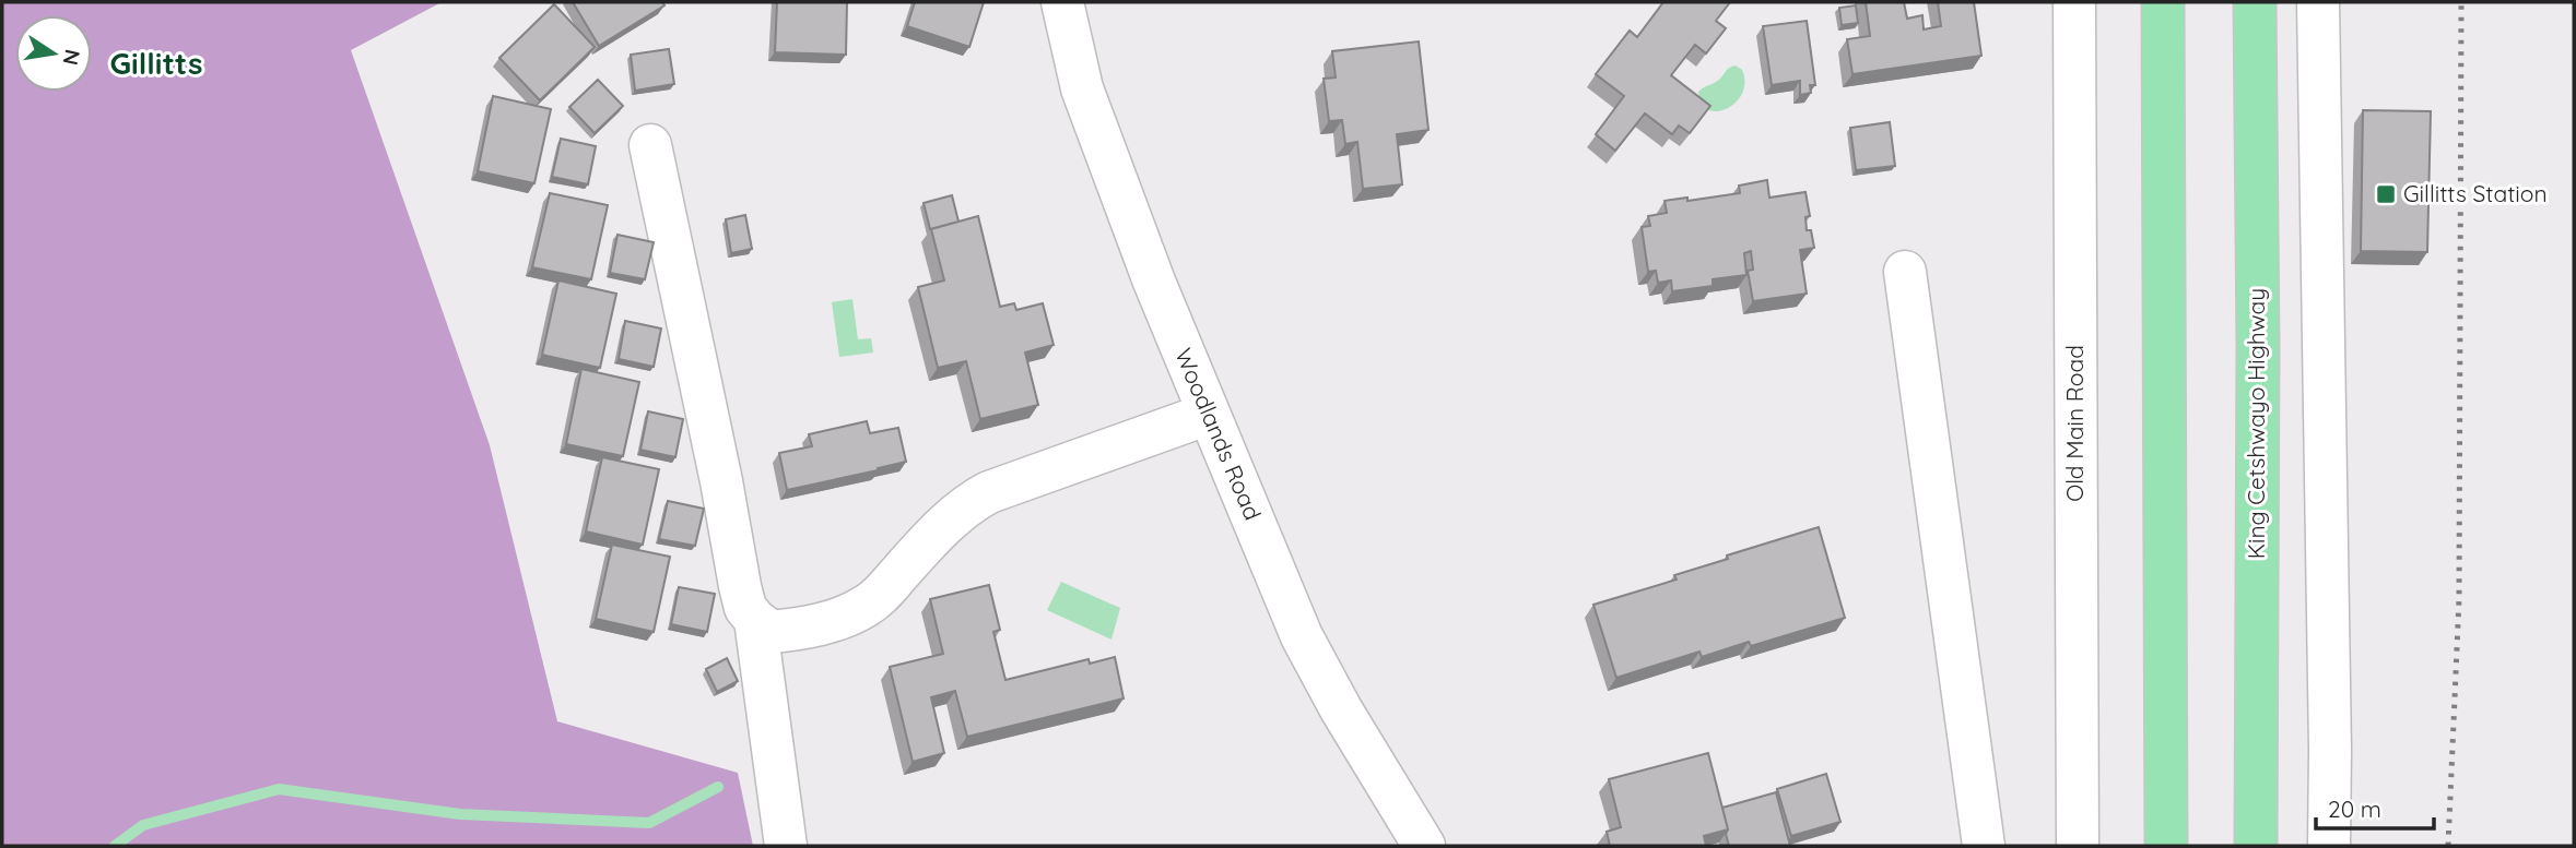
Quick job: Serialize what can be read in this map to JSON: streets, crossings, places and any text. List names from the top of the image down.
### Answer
{
  "streets": {
    "highway": ["King Cetshwayo Highway"],
    "street": ["Old Main Road", "Woodlands Road"]
  },
  "districts": ["Gillitts"],
  "places": {
    "transit": ["Gillitts Station"]
  },
  "scale_bar": "20 m",
  "north": "right"
}
